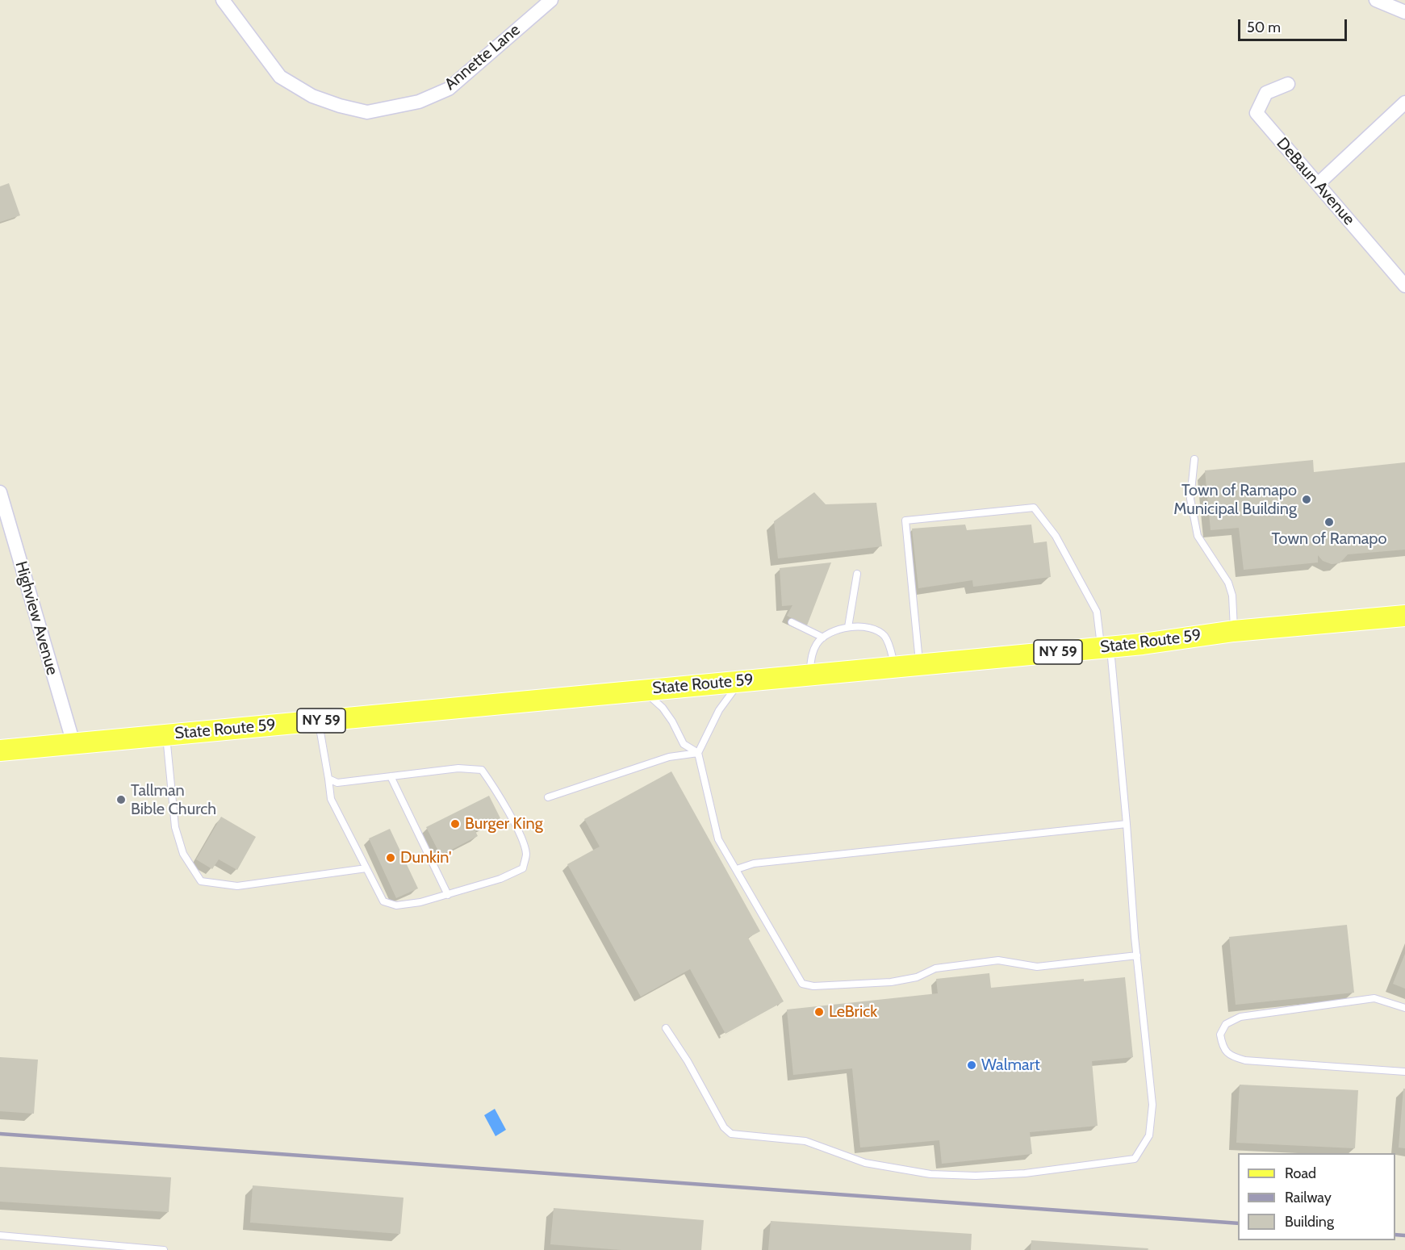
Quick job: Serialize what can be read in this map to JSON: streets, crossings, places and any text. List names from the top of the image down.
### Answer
{
  "streets": {
    "main road": ["State Route 59", "NY 59"],
    "street": ["Annette Lane", "DeBaun Avenue", "Highview Avenue"]
  },
  "crossings": [
    ["Highview Avenue", "State Route 59"]
  ],
  "places": [
    "Town of Ramapo Municipal Building",
    "Town of Ramapo",
    "Tallman Bible Church",
    "Burger King",
    "Dunkin'",
    "LeBrick",
    "Walmart"
  ],
  "legend": ["Road", "Railway", "Building"],
  "scale_bar": "50 m"
}
